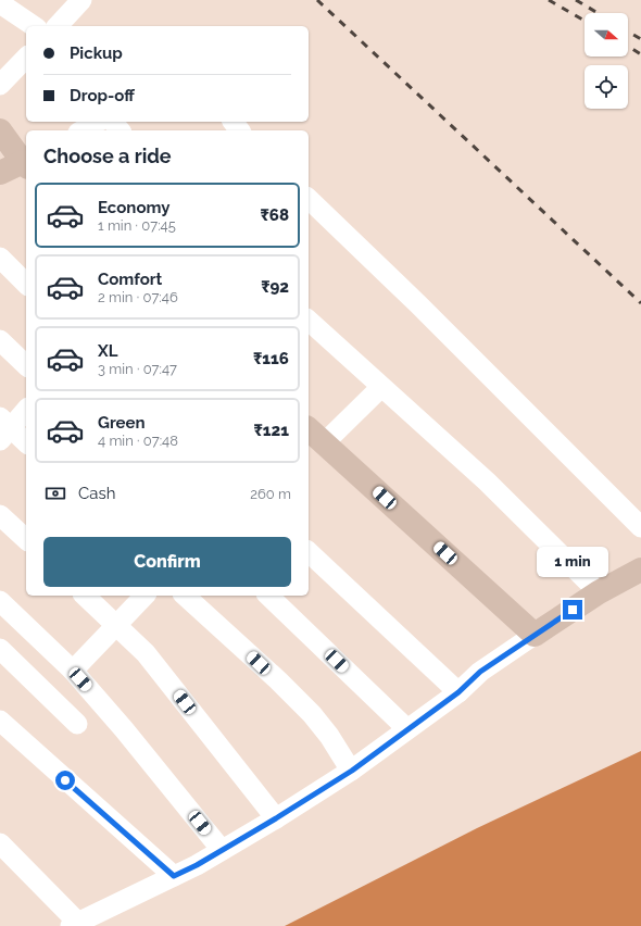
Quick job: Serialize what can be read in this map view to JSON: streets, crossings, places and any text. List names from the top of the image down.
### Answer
{
  "north": "right",
  "page": {
    "banner": ["Pickup", "Drop-off"],
    "heading": "Choose a ride",
    "list": [
      {
        "name": "Economy",
        "note": "1 min · 07:45",
        "value": "₹68"
      },
      {
        "name": "Comfort",
        "note": "2 min · 07:46",
        "value": "₹92"
      },
      {
        "name": "XL",
        "note": "3 min · 07:47",
        "value": "₹116"
      },
      {
        "name": "Green",
        "note": "4 min · 07:48",
        "value": "₹121"
      }
    ],
    "pay": ["Cash", "260 m"],
    "buttons": "Confirm",
    "bubble": "1 min"
  }
}
